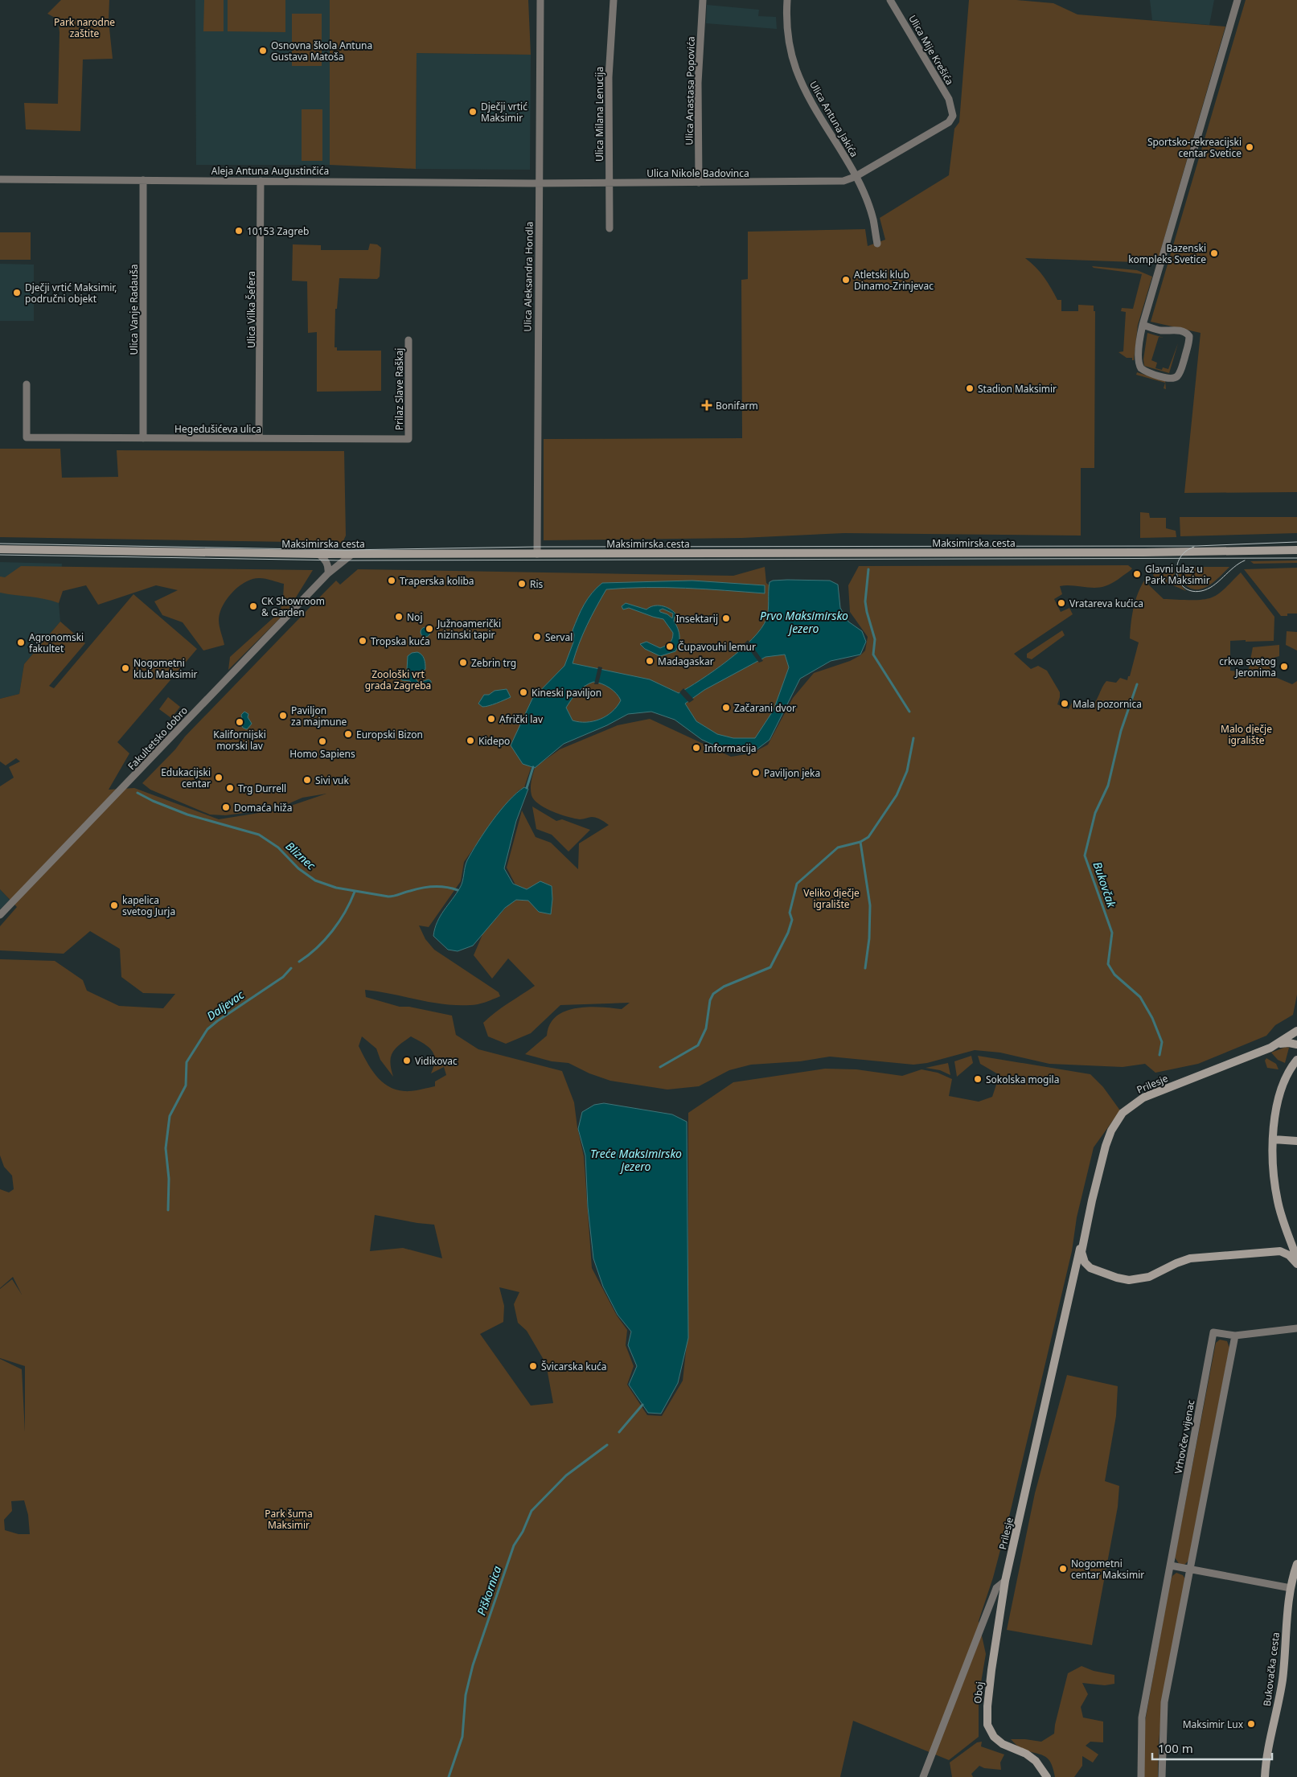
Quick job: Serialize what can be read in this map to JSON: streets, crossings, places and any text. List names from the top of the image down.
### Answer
{
  "streets": {
    "main road": [
      "Maksimirska cesta",
      "Prilesje",
      "Bukovačka cesta",
      "Oboj"
    ],
    "street": [
      "Ulica Mije Krešića",
      "Ulica Anastasa Popovića",
      "Ulica Milana Lenucija",
      "Ulica Antuna Jakića",
      "Aleja Antuna Augustinčića",
      "Ulica Nikole Badovinca",
      "Ulica Aleksandra Hondla",
      "Ulica Vanje Radauša",
      "Ulica Vilka Šefera",
      "Prilaz Slave Raškaj",
      "Hegedušićeva ulica",
      "Fakultetsko dobro",
      "Vrhovčev vijenac"
    ]
  },
  "crossings": [
    ["Ulica Mije Krešića", "Ulica Nikole Badovinca"],
    ["Ulica Anastasa Popovića", "Ulica Nikole Badovinca"],
    ["Ulica Milana Lenucija", "Ulica Nikole Badovinca"],
    ["Ulica Antuna Jakića", "Ulica Nikole Badovinca"],
    ["Aleja Antuna Augustinčića", "Ulica Nikole Badovinca"],
    ["Aleja Antuna Augustinčića", "Ulica Aleksandra Hondla"],
    ["Aleja Antuna Augustinčića", "Ulica Vanje Radauša"],
    ["Aleja Antuna Augustinčića", "Ulica Vilka Šefera"],
    ["Ulica Nikole Badovinca", "Ulica Aleksandra Hondla"],
    ["Ulica Aleksandra Hondla", "Maksimirska cesta"],
    ["Ulica Vanje Radauša", "Hegedušićeva ulica"],
    ["Ulica Vilka Šefera", "Hegedušićeva ulica"],
    ["Prilaz Slave Raškaj", "Hegedušićeva ulica"],
    ["Maksimirska cesta", "Fakultetsko dobro"],
    ["Prilesje", "Oboj"]
  ],
  "water": [
    "Prvo Maksimirsko jezero",
    "Bliznec",
    "Bukovčak",
    "Daljevac",
    "Treće Maksimirsko jezero",
    "Piškornica"
  ],
  "parks": [
    "Park narodne zaštite",
    "Zoološki vrt grada Zagreba",
    "Malo dječje igralište",
    "Veliko dječje igralište",
    "Park šuma Maksimir"
  ],
  "places": {
    "other": [
      "Osnovna škola Antuna Gustava Matoša",
      "Dječji vrtić Maksimir",
      "Sportsko-rekreacijski centar Svetice",
      "10153 Zagreb",
      "Bazenski kompleks Svetice",
      "Atletski klub Dinamo-Zrinjevac",
      "Dječji vrtić Maksimir, područni objekt",
      "Stadion Maksimir",
      "Glavni ulaz u Park Maksimir",
      "Traperska koliba",
      "Ris",
      "Vratareva kućica",
      "CK Showroom & Garden",
      "Noj",
      "Insektarij",
      "Južnoamerički nizinski tapir",
      "Serval",
      "Tropska kuća",
      "Agronomski fakultet",
      "Čupavouhi lemur",
      "Madagaskar",
      "Zebrin trg",
      "crkva svetog Jeronima",
      "Nogometni klub Maksimir",
      "Kineski paviljon",
      "Mala pozornica",
      "Začarani dvor",
      "Paviljon za majmune",
      "Afrički lav",
      "Kalifornijski morski lav",
      "Europski Bizon",
      "Kidepo",
      "Homo Sapiens",
      "Informacija",
      "Paviljon jeka",
      "Edukacijski centar",
      "Sivi vuk",
      "Trg Durrell",
      "Domaća hiža",
      "kapelica svetog Jurja",
      "Vidikovac",
      "Sokolska mogila",
      "Švicarska kuća",
      "Nogometni centar Maksimir",
      "Maksimir Lux"
    ],
    "health": ["Bonifarm"]
  },
  "scale_bar": "100 m"
}
